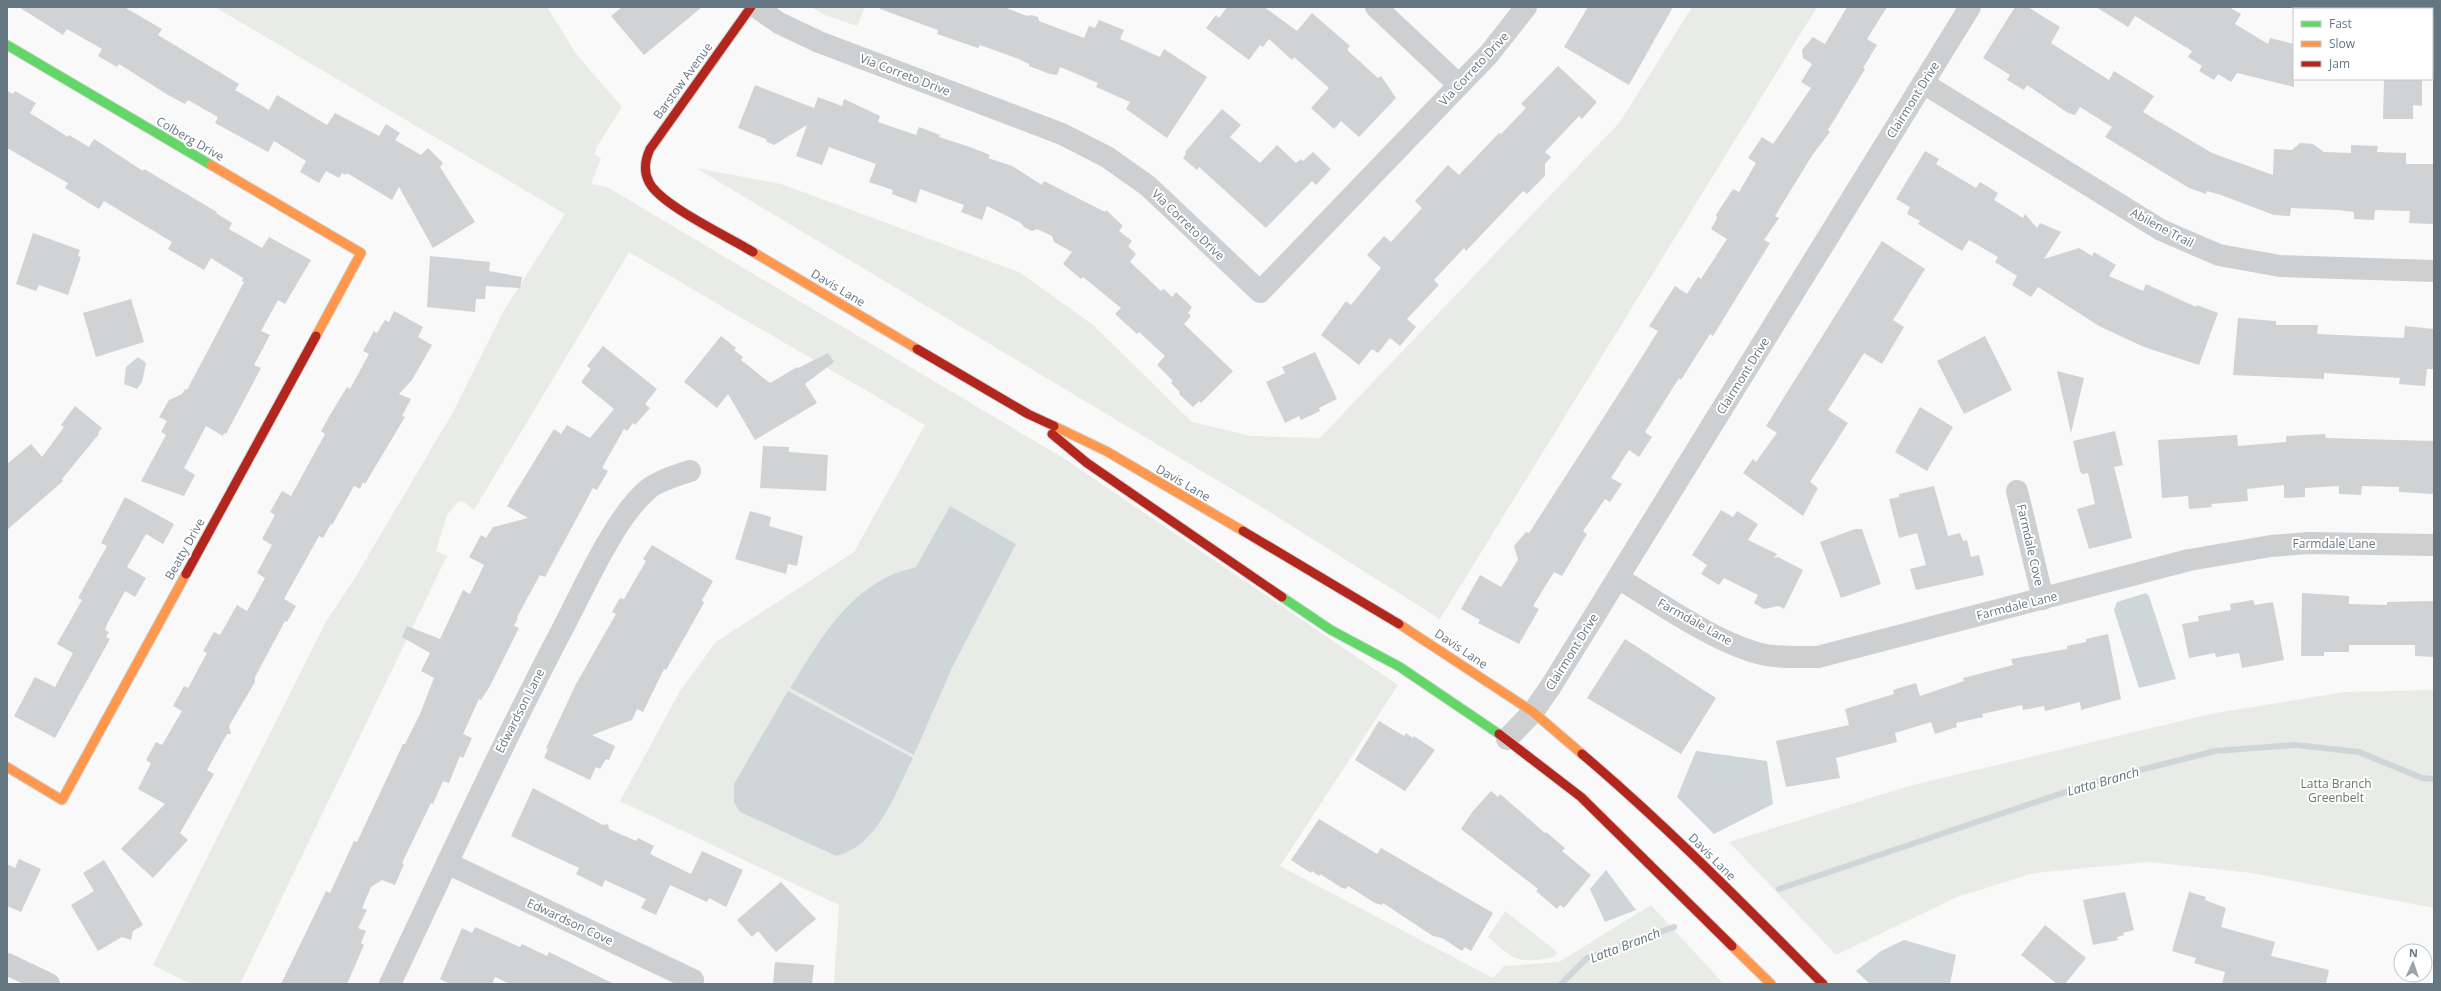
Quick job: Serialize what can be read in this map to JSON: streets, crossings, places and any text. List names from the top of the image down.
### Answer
{
  "streets": {
    "street": [
      "Via Correto Drive",
      "Barstow Avenue",
      "Clairmont Drive",
      "Colberg Drive",
      "Abilene Trail",
      "Davis Lane",
      "Farmdale Lane",
      "Farmdale Cove",
      "Beatty Drive",
      "Edwardson Lane",
      "Edwardson Cove"
    ]
  },
  "crossings": [
    ["Barstow Avenue", "Davis Lane"],
    ["Clairmont Drive", "Abilene Trail"],
    ["Clairmont Drive", "Davis Lane"],
    ["Clairmont Drive", "Farmdale Lane"],
    ["Colberg Drive", "Beatty Drive"],
    ["Farmdale Lane", "Farmdale Cove"],
    ["Edwardson Lane", "Edwardson Cove"]
  ],
  "water": ["Latta Branch"],
  "parks": ["Latta Branch Greenbelt"],
  "legend": ["Fast", "Slow", "Jam"],
  "north": "top"
}
